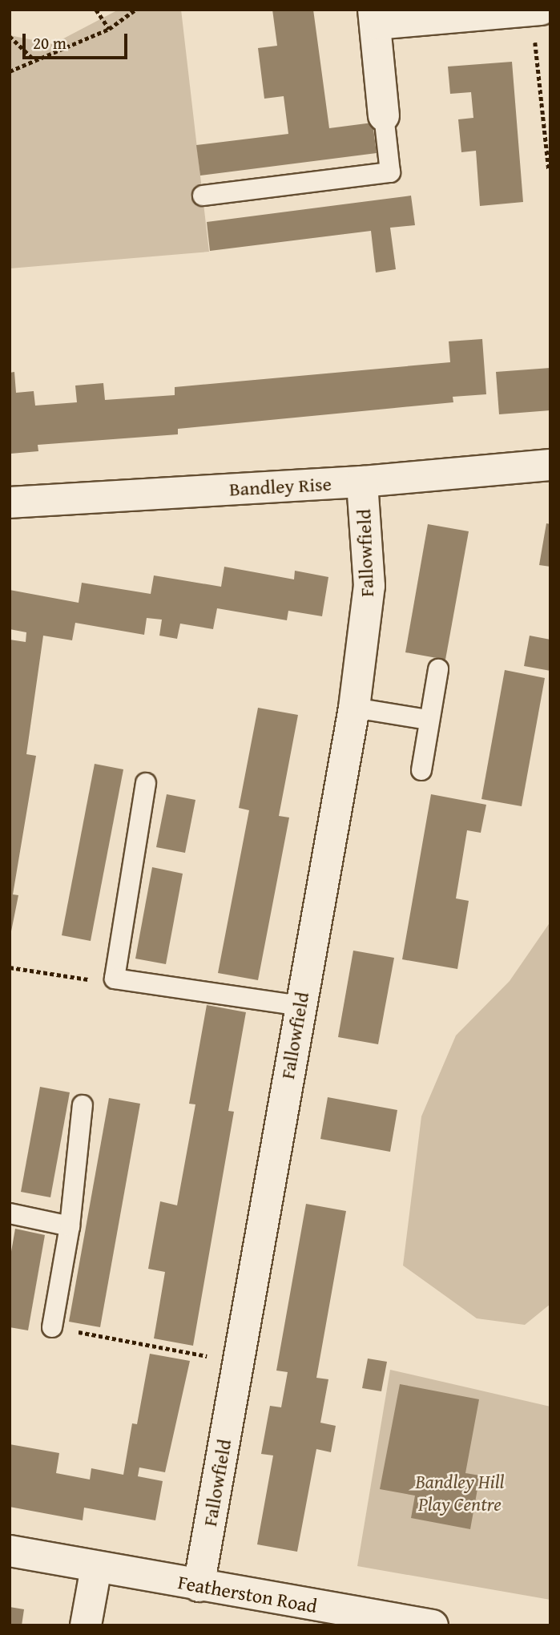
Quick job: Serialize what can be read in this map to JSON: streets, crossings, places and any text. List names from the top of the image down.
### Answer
{
  "streets": {
    "street": ["Bandley Rise", "Fallowfield", "Featherston Road"]
  },
  "crossings": [
    ["Bandley Rise", "Fallowfield"],
    ["Fallowfield", "Featherston Road"]
  ],
  "parks": ["Bandley Hill Play Centre"],
  "scale_bar": "20 m"
}
